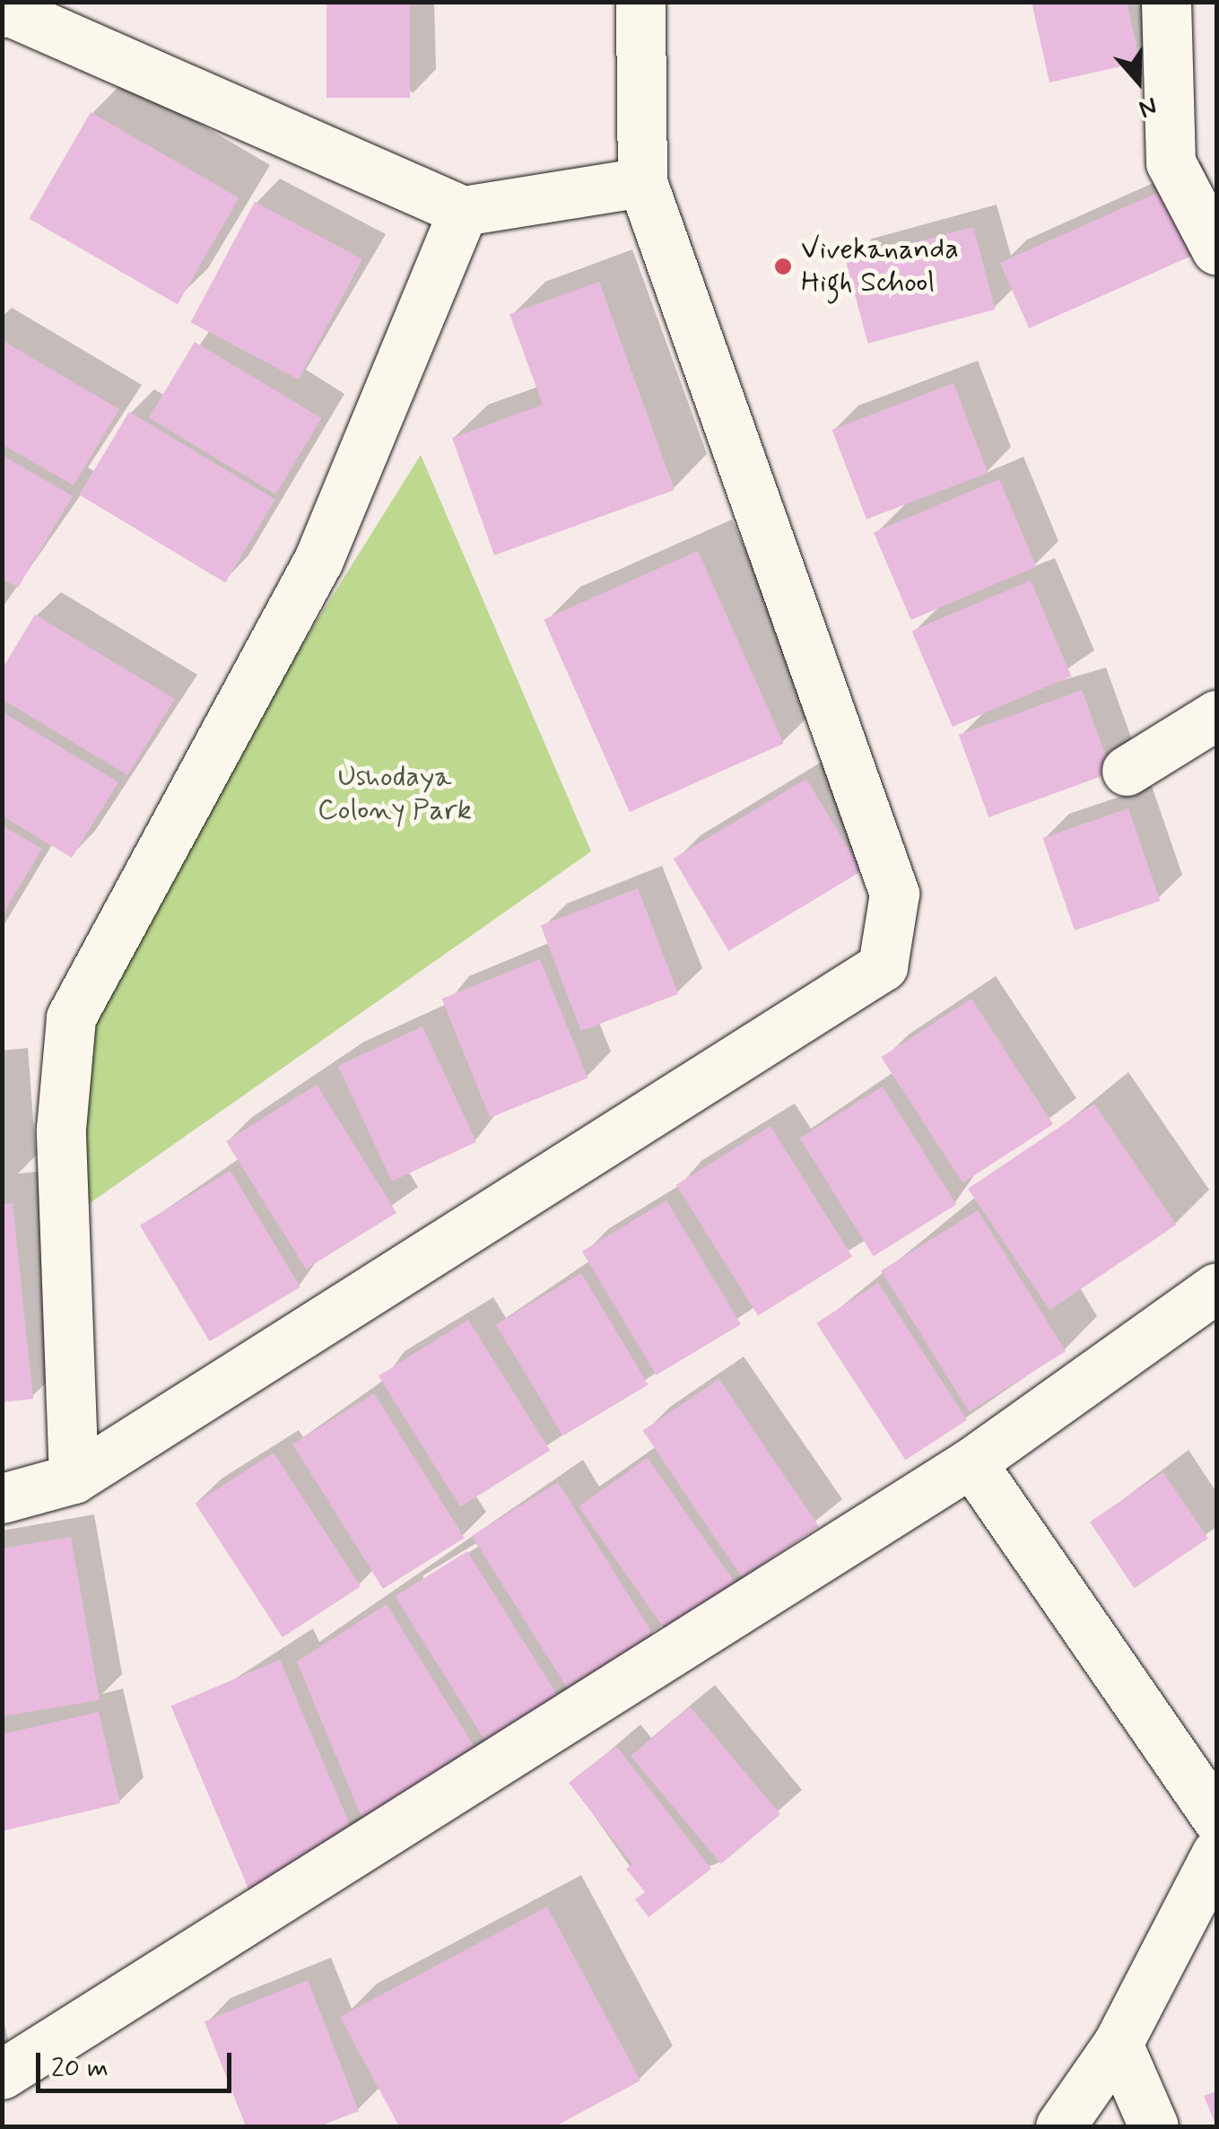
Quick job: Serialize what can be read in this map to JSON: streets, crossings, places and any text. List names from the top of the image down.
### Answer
{
  "parks": ["Ushodaya Colony Park"],
  "places": ["Vivekananda High School"],
  "scale_bar": "20 m",
  "north": "bottom"
}
